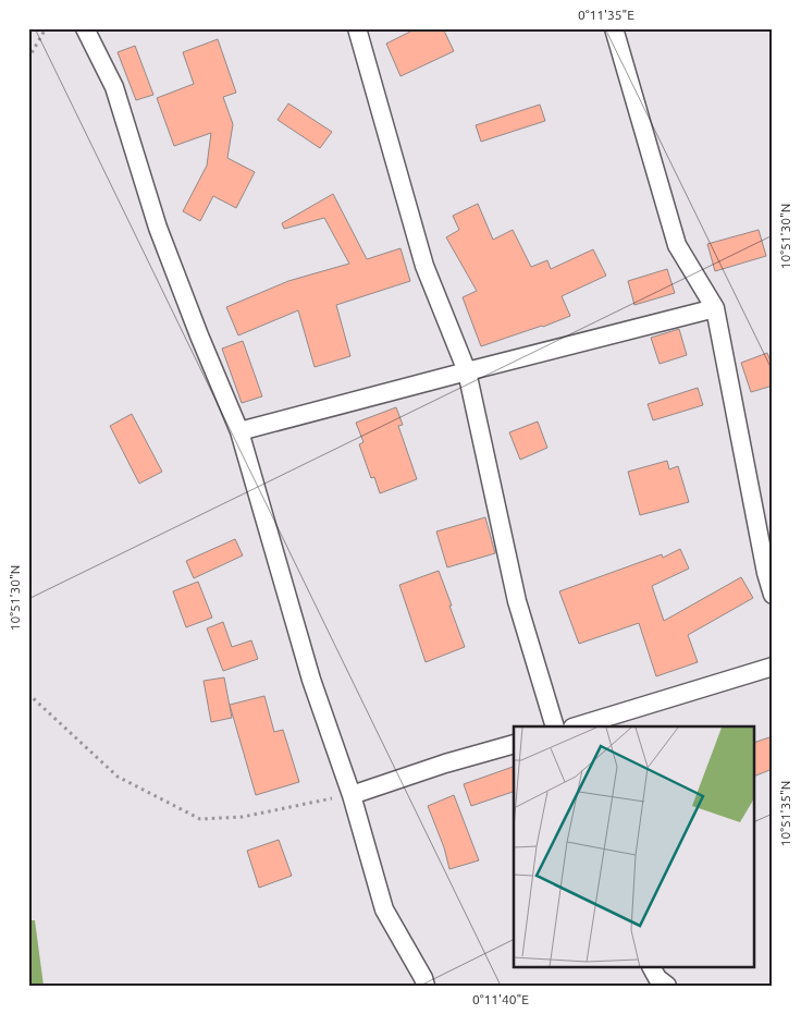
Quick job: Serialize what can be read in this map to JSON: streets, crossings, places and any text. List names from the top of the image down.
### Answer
{
  "coordinates": [
    "0°11'35\"E",
    "10°51'30\"N",
    "10°51'35\"N",
    "0°11'40\"E"
  ]
}
